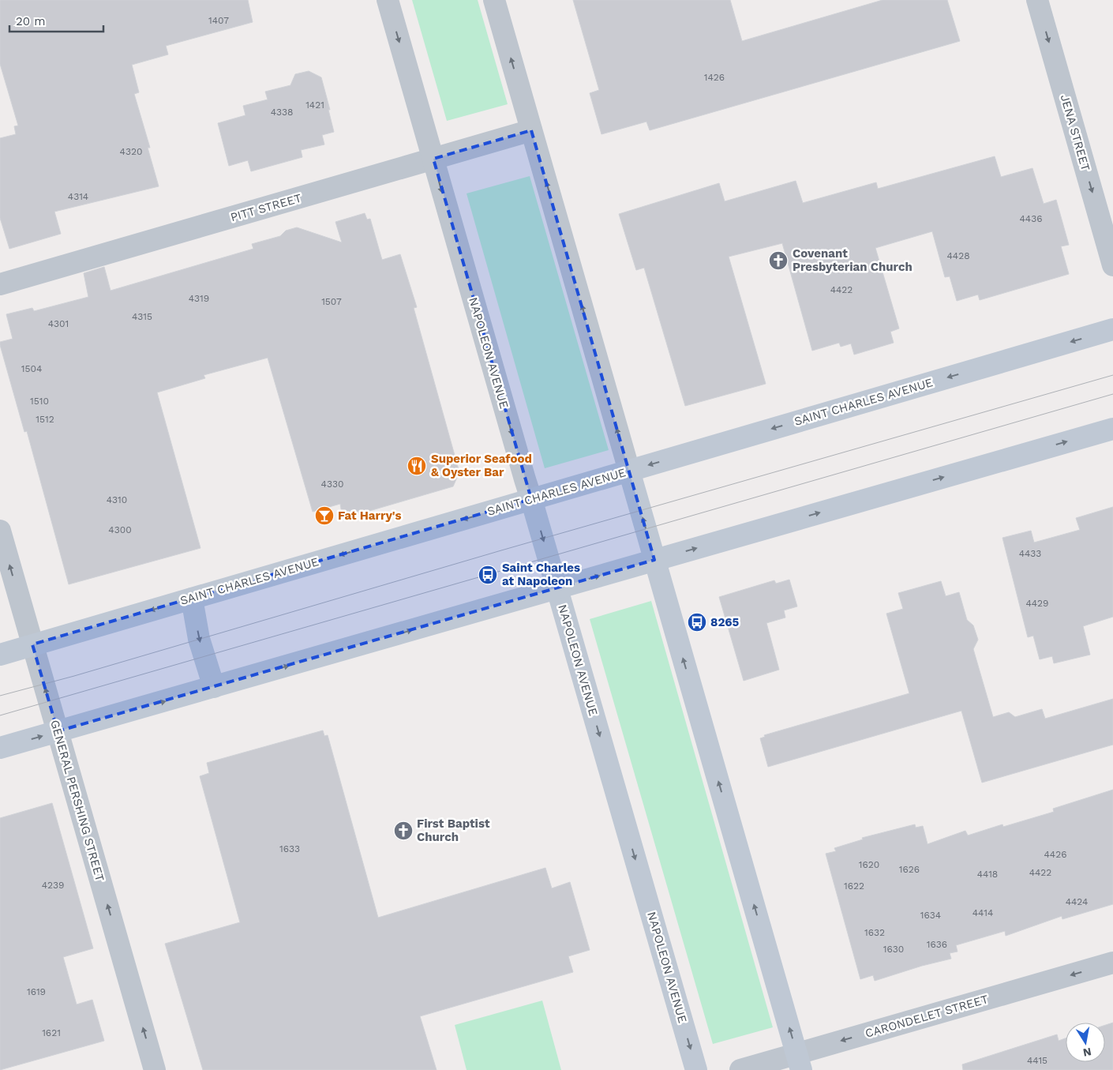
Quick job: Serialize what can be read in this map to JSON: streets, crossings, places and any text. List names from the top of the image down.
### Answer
{
  "streets": {
    "main road": ["NAPOLEON AVENUE", "SAINT CHARLES AVENUE"],
    "street": [
      "JENA STREET",
      "PITT STREET",
      "GENERAL PERSHING STREET",
      "CARONDELET STREET"
    ]
  },
  "crossings": [
    ["PITT STREET", "NAPOLEON AVENUE"],
    ["NAPOLEON AVENUE", "SAINT CHARLES AVENUE"],
    ["SAINT CHARLES AVENUE", "GENERAL PERSHING STREET"]
  ],
  "one_way": ["JENA STREET", "GENERAL PERSHING STREET", "CARONDELET STREET"],
  "places": {
    "church": ["Covenant Presbyterian Church", "First Baptist Church"],
    "restaurant": ["Superior Seafood & Oyster Bar"],
    "bar": ["Fat Harry's"],
    "bus stop": ["Saint Charles at Napoleon", "8265"]
  },
  "house_numbers": [
    "1407",
    "1426",
    "1421",
    "4338",
    "4320",
    "4314",
    "4436",
    "4428",
    "4422",
    "4319",
    "1507",
    "4315",
    "4301",
    "1504",
    "1510",
    "1512",
    "4330",
    "4310",
    "4300",
    "4433",
    "4429",
    "1633",
    "4426",
    "1620",
    "1626",
    "4422",
    "4418",
    "4239",
    "1622",
    "4424",
    "4414",
    "1634",
    "1632",
    "1636",
    "1630",
    "1619",
    "1621",
    "4415"
  ],
  "scale_bar": "20 m",
  "north": "bottom"
}
